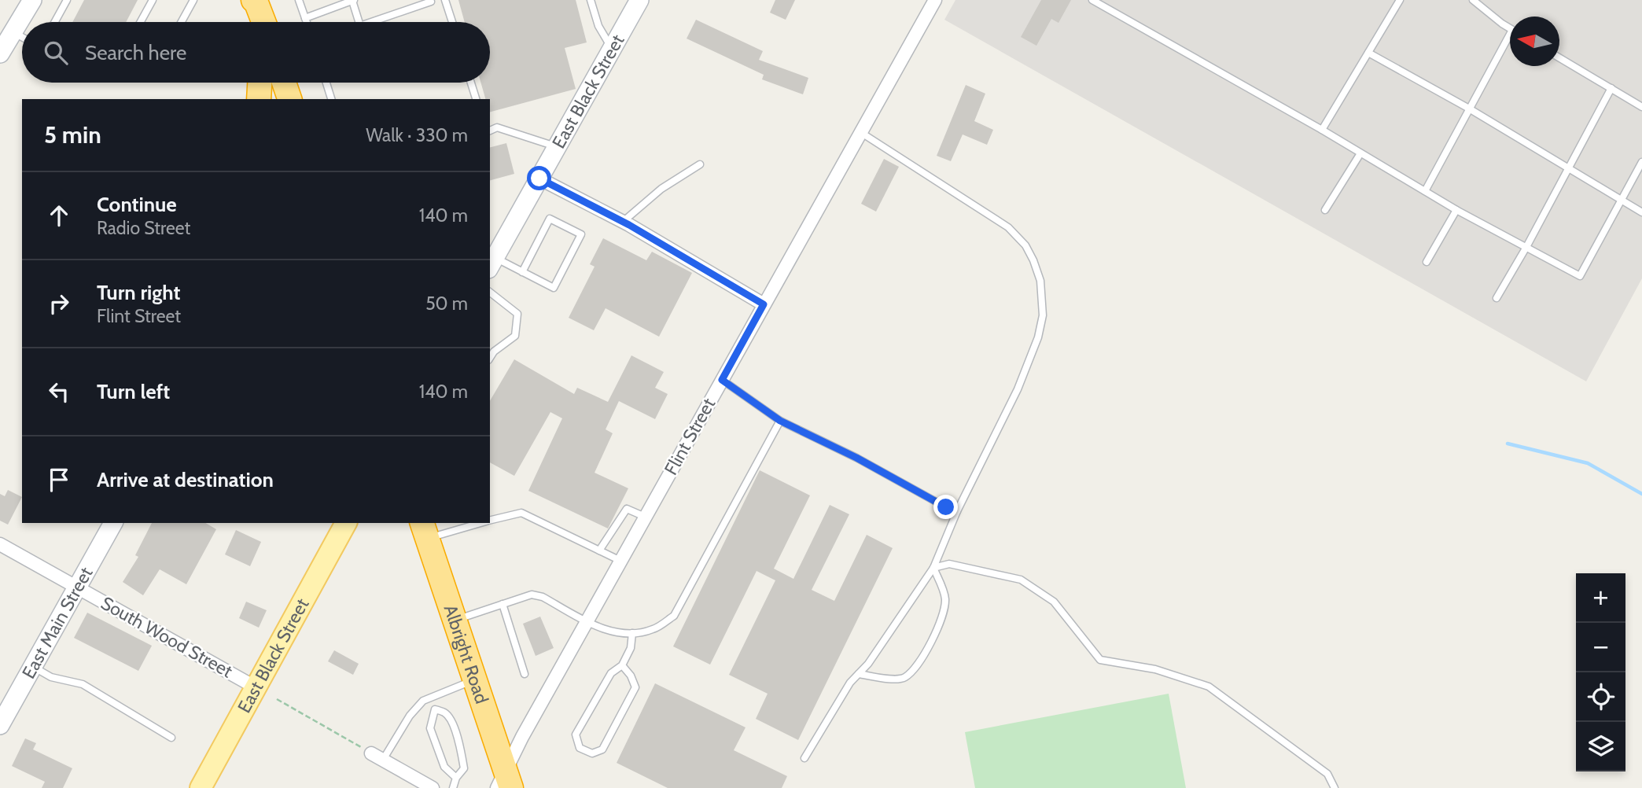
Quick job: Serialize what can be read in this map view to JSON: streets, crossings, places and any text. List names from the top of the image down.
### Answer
{
  "streets": {
    "highway": ["Albright Road"],
    "main road": ["East Black Street"],
    "street": ["Flint Street", "East Main Street", "South Wood Street"]
  },
  "crossings": [
    ["East Black Street", "South Wood Street"],
    ["Flint Street", "Albright Road"],
    ["East Main Street", "South Wood Street"]
  ],
  "north": "left",
  "page": {
    "search": "Search here",
    "heading": ["5 min", "Walk · 330 m"],
    "list": [
      ["Continue", "Radio Street", "140 m"],
      ["Turn right", "Flint Street", "50 m"],
      ["Turn left", "140 m"],
      "Arrive at destination"
    ],
    "map_buttons": ["+", "−"]
  }
}
